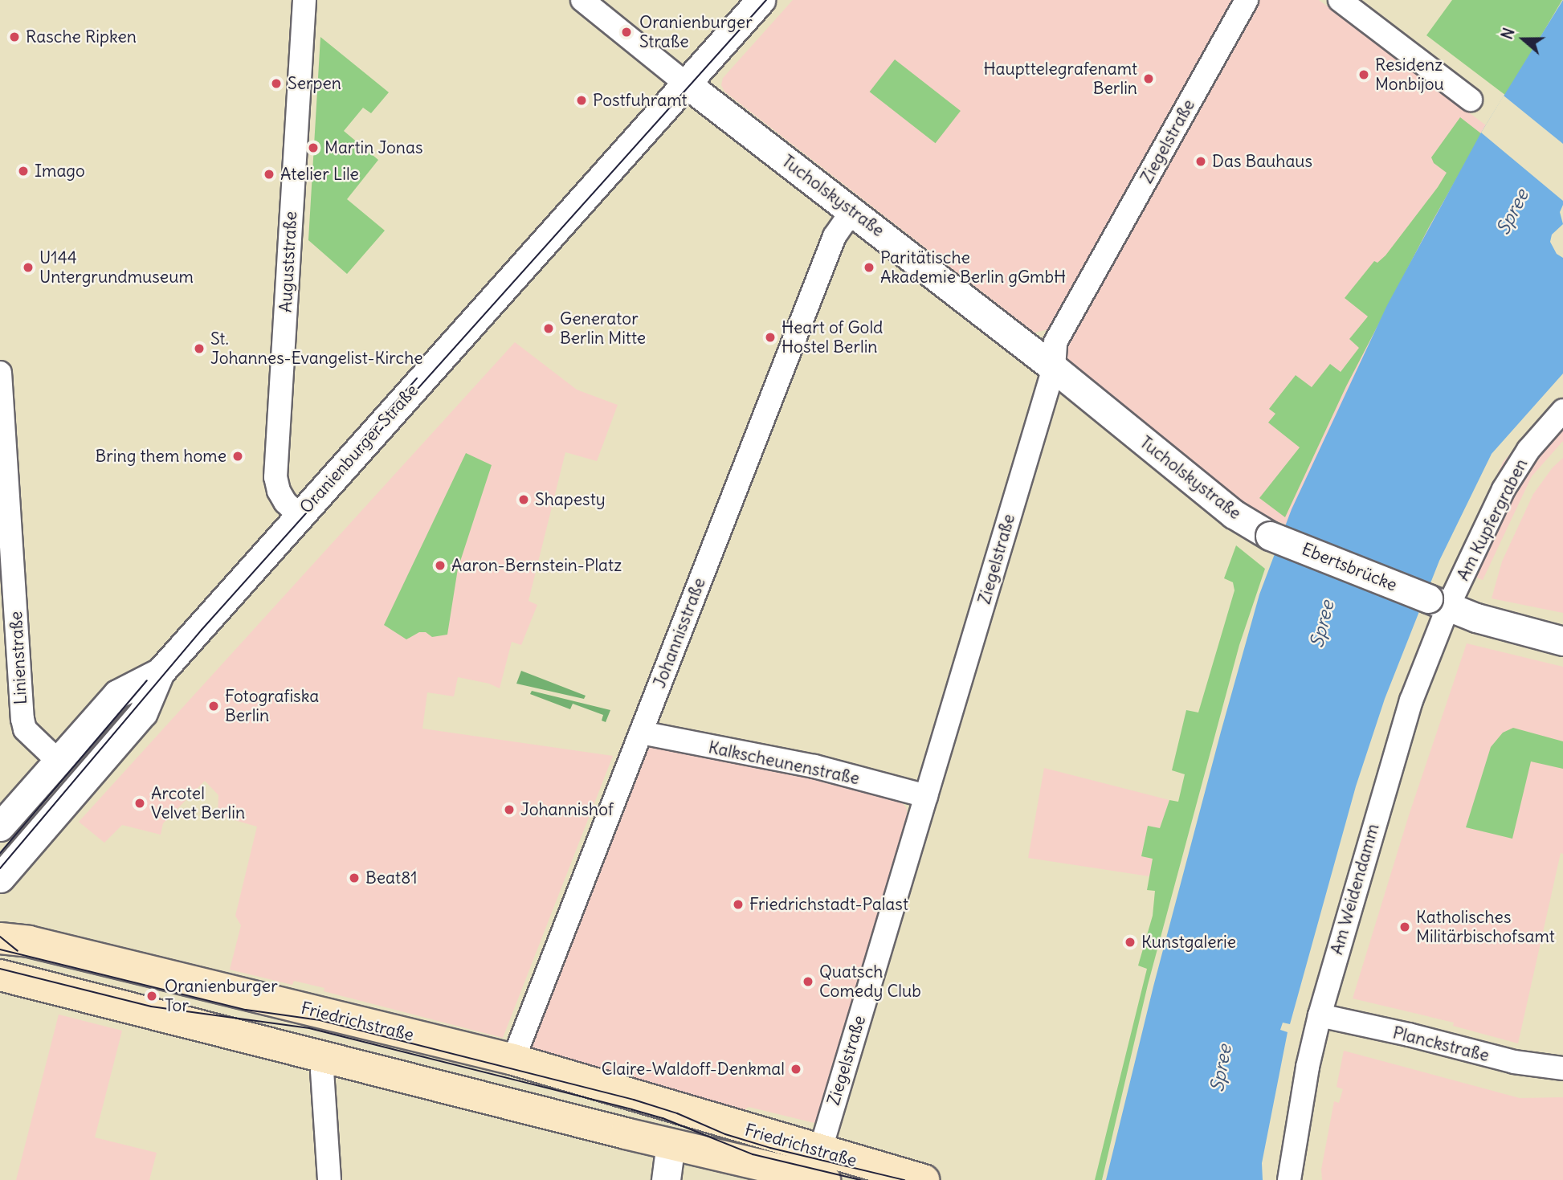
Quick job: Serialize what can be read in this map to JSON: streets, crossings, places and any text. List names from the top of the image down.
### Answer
{
  "streets": {
    "main road": ["Friedrichstraße"],
    "street": [
      "Ziegelstraße",
      "Tucholskystraße",
      "Auguststraße",
      "Oranienburger Straße",
      "Am Kupfergraben",
      "Ebertsbrücke",
      "Johannisstraße",
      "Linienstraße",
      "Kalkscheunenstraße",
      "Am Weidendamm",
      "Planckstraße"
    ]
  },
  "crossings": [
    ["Ziegelstraße", "Tucholskystraße"],
    ["Ziegelstraße", "Kalkscheunenstraße"],
    ["Ziegelstraße", "Friedrichstraße"],
    ["Tucholskystraße", "Oranienburger Straße"],
    ["Tucholskystraße", "Ebertsbrücke"],
    ["Tucholskystraße", "Johannisstraße"],
    ["Auguststraße", "Oranienburger Straße"],
    ["Oranienburger Straße", "Linienstraße"],
    ["Am Kupfergraben", "Ebertsbrücke"],
    ["Am Kupfergraben", "Am Weidendamm"],
    ["Ebertsbrücke", "Am Weidendamm"],
    ["Johannisstraße", "Kalkscheunenstraße"],
    ["Johannisstraße", "Friedrichstraße"],
    ["Am Weidendamm", "Planckstraße"]
  ],
  "water": ["Spree"],
  "places": [
    "Oranienburger Straße",
    "Rasche Ripken",
    "Residenz Monbijou",
    "Haupttelegrafenamt Berlin",
    "Serpen",
    "Postfuhramt",
    "Martin Jonas",
    "Das Bauhaus",
    "Imago",
    "Atelier Lile",
    "U144 Untergrundmuseum",
    "Paritätische Akademie Berlin gGmbH",
    "Generator Berlin Mitte",
    "Heart of Gold Hostel Berlin",
    "St. Johannes-Evangelist-Kirche",
    "Bring them home",
    "Shapesty",
    "Aaron-Bernstein-Platz",
    "Fotografiska Berlin",
    "Arcotel Velvet Berlin",
    "Johannishof",
    "Beat81",
    "Friedrichstadt-Palast",
    "Katholisches Militärbischofsamt",
    "Kunstgalerie",
    "Quatsch Comedy Club",
    "Oranienburger Tor",
    "Claire-Waldoff-Denkmal"
  ],
  "north": "left"
}
